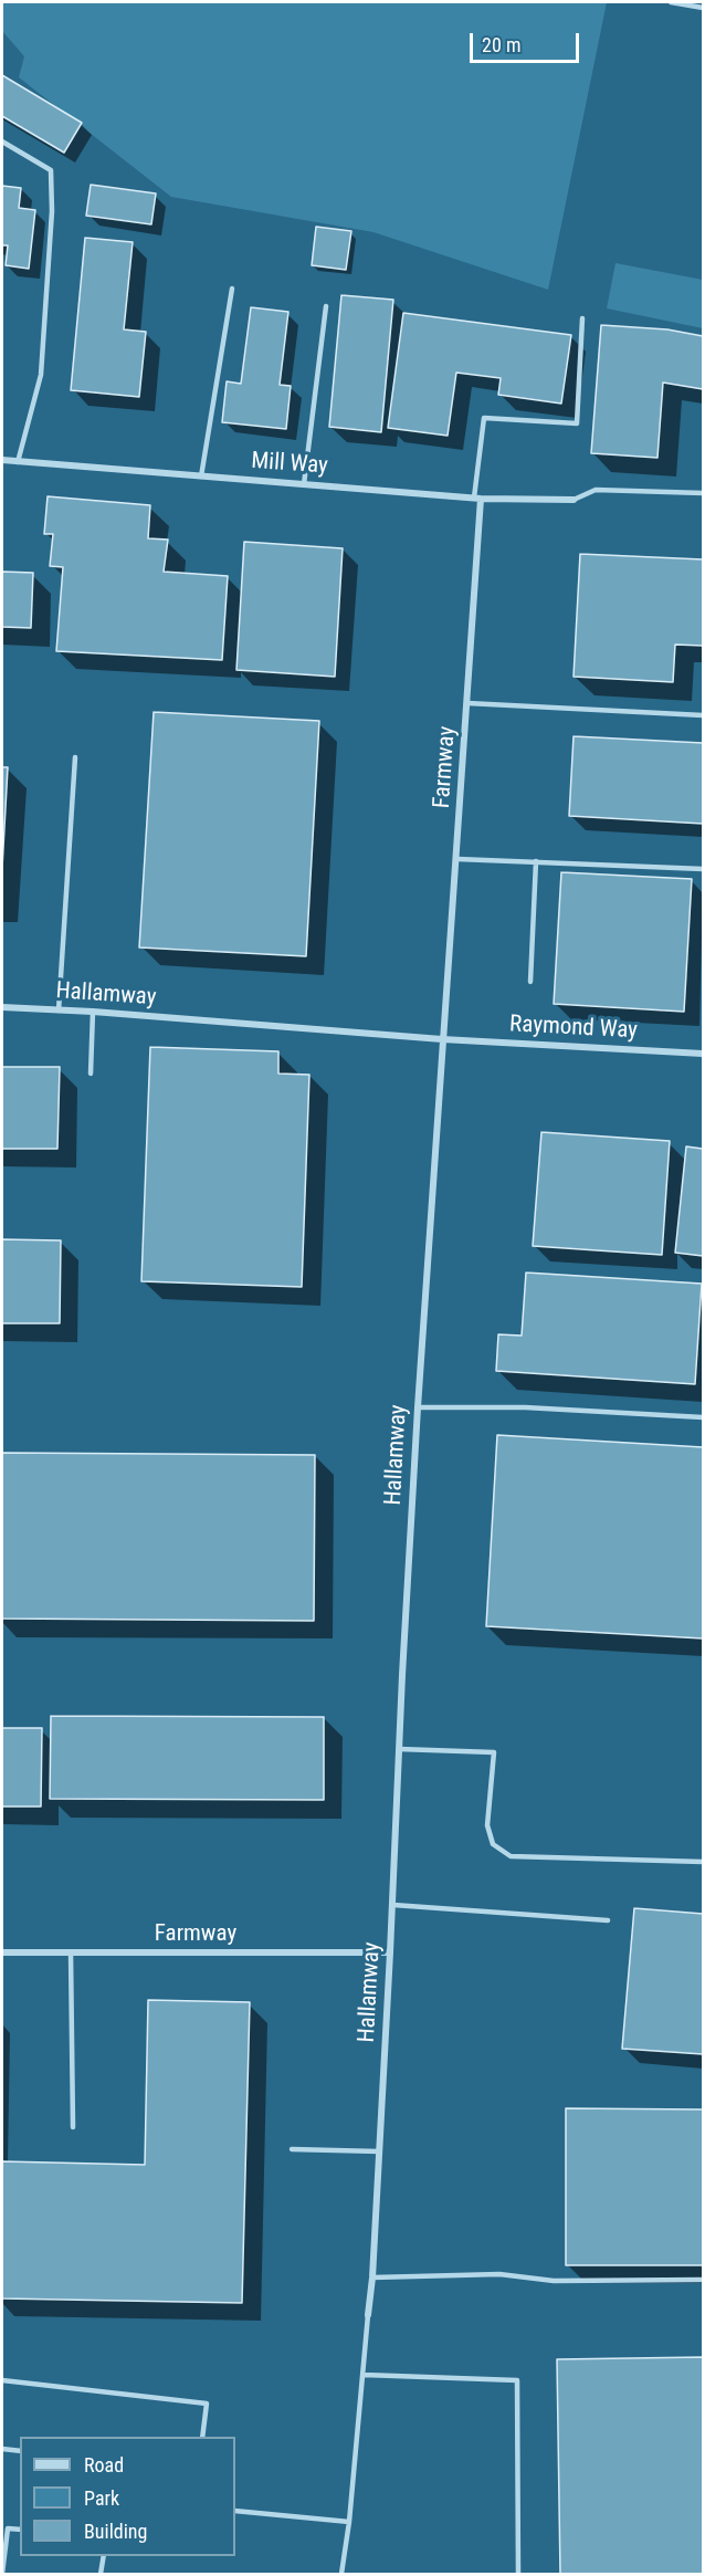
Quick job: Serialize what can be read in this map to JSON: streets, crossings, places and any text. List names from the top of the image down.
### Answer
{
  "streets": {
    "street": [
      "Mill Way",
      "Farmway",
      "Hallamway",
      "Raymond Way"
    ]
  },
  "crossings": [
    ["Mill Way", "Farmway"],
    ["Farmway", "Hallamway"],
    ["Farmway", "Raymond Way"],
    ["Hallamway", "Raymond Way"]
  ],
  "legend": ["Road", "Park", "Building"],
  "scale_bar": "20 m"
}
